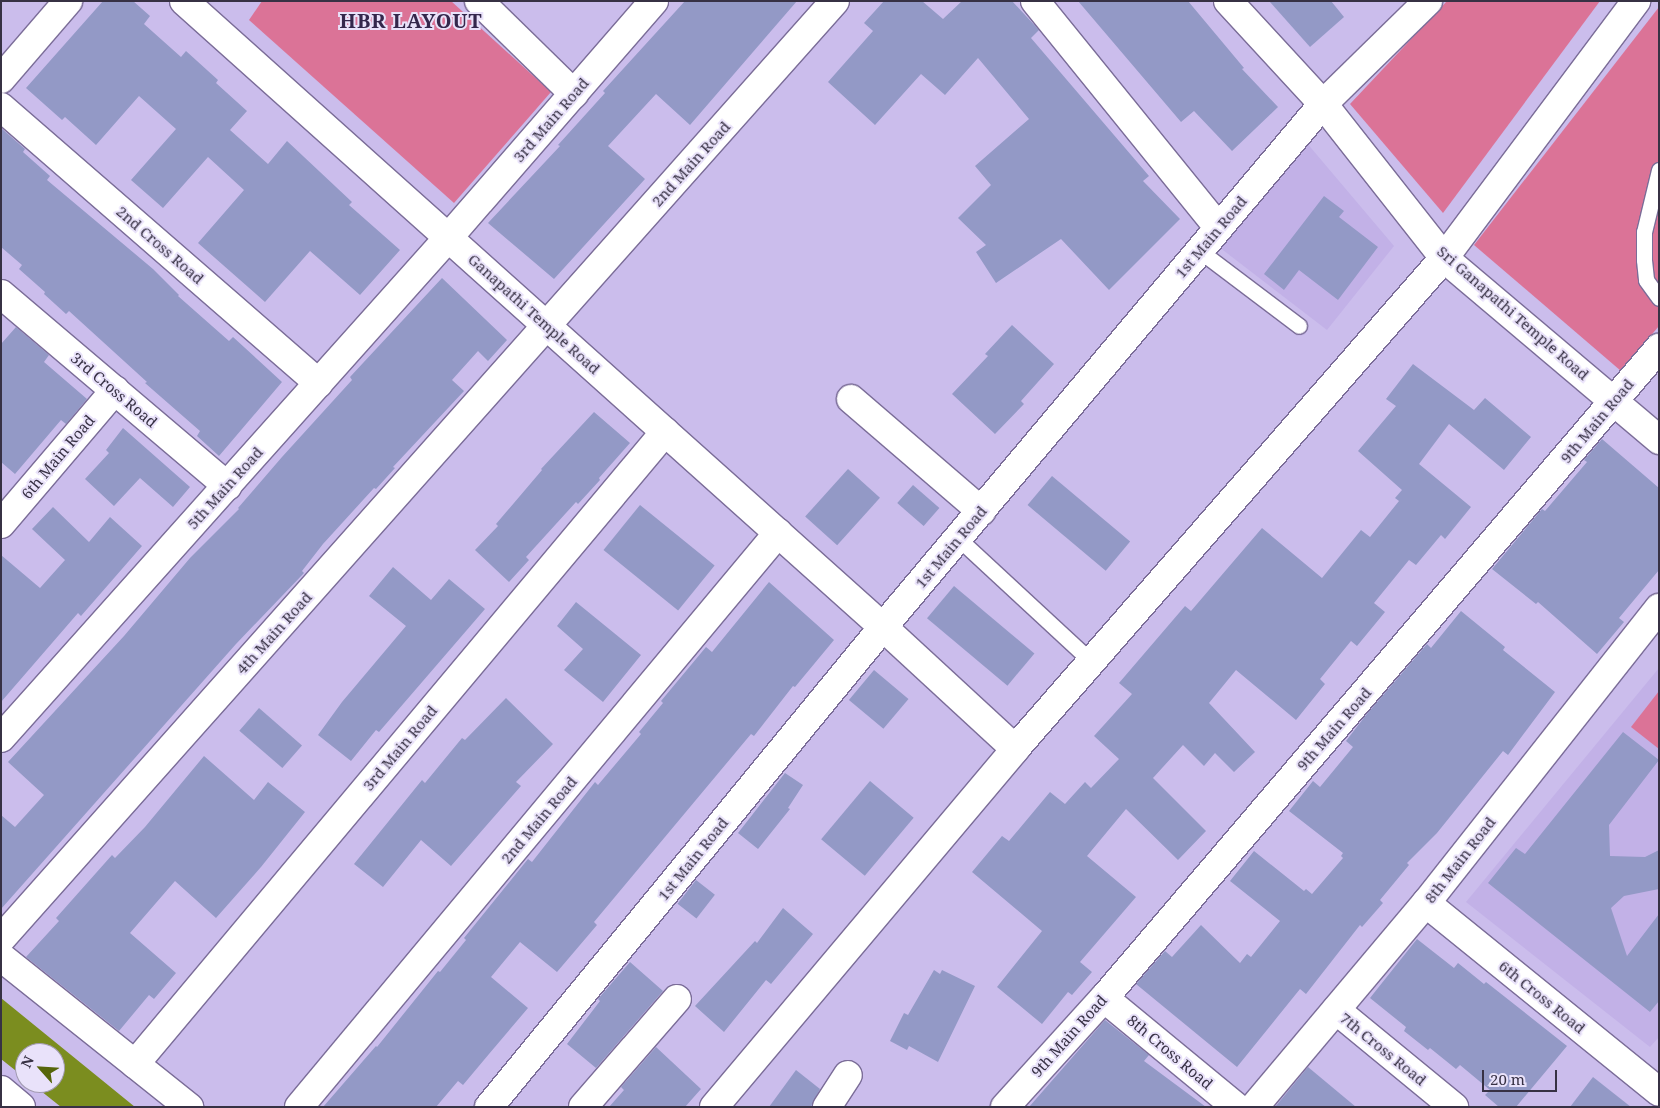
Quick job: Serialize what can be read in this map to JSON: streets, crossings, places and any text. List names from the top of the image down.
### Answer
{
  "streets": {
    "street": [
      "3rd Main Road",
      "2nd Main Road",
      "1st Main Road",
      "2nd Cross Road",
      "Sri Ganapathi Temple Road",
      "Ganapathi Temple Road",
      "3rd Cross Road",
      "9th Main Road",
      "6th Main Road",
      "5th Main Road",
      "4th Main Road",
      "8th Main Road",
      "6th Cross Road",
      "7th Cross Road",
      "8th Cross Road"
    ]
  },
  "crossings": [
    ["3rd Main Road", "Ganapathi Temple Road"],
    ["3rd Main Road", "5th Main Road"],
    ["2nd Main Road", "Ganapathi Temple Road"],
    ["2nd Main Road", "4th Main Road"],
    ["1st Main Road", "Sri Ganapathi Temple Road"],
    ["1st Main Road", "Ganapathi Temple Road"],
    ["2nd Cross Road", "5th Main Road"],
    ["Sri Ganapathi Temple Road", "9th Main Road"],
    ["Ganapathi Temple Road", "5th Main Road"],
    ["Ganapathi Temple Road", "4th Main Road"],
    ["3rd Cross Road", "6th Main Road"],
    ["3rd Cross Road", "5th Main Road"],
    ["9th Main Road", "8th Cross Road"],
    ["8th Main Road", "6th Cross Road"],
    ["8th Main Road", "7th Cross Road"]
  ],
  "districts": ["HBR LAYOUT"],
  "scale_bar": "20 m",
  "north": "top left"
}
